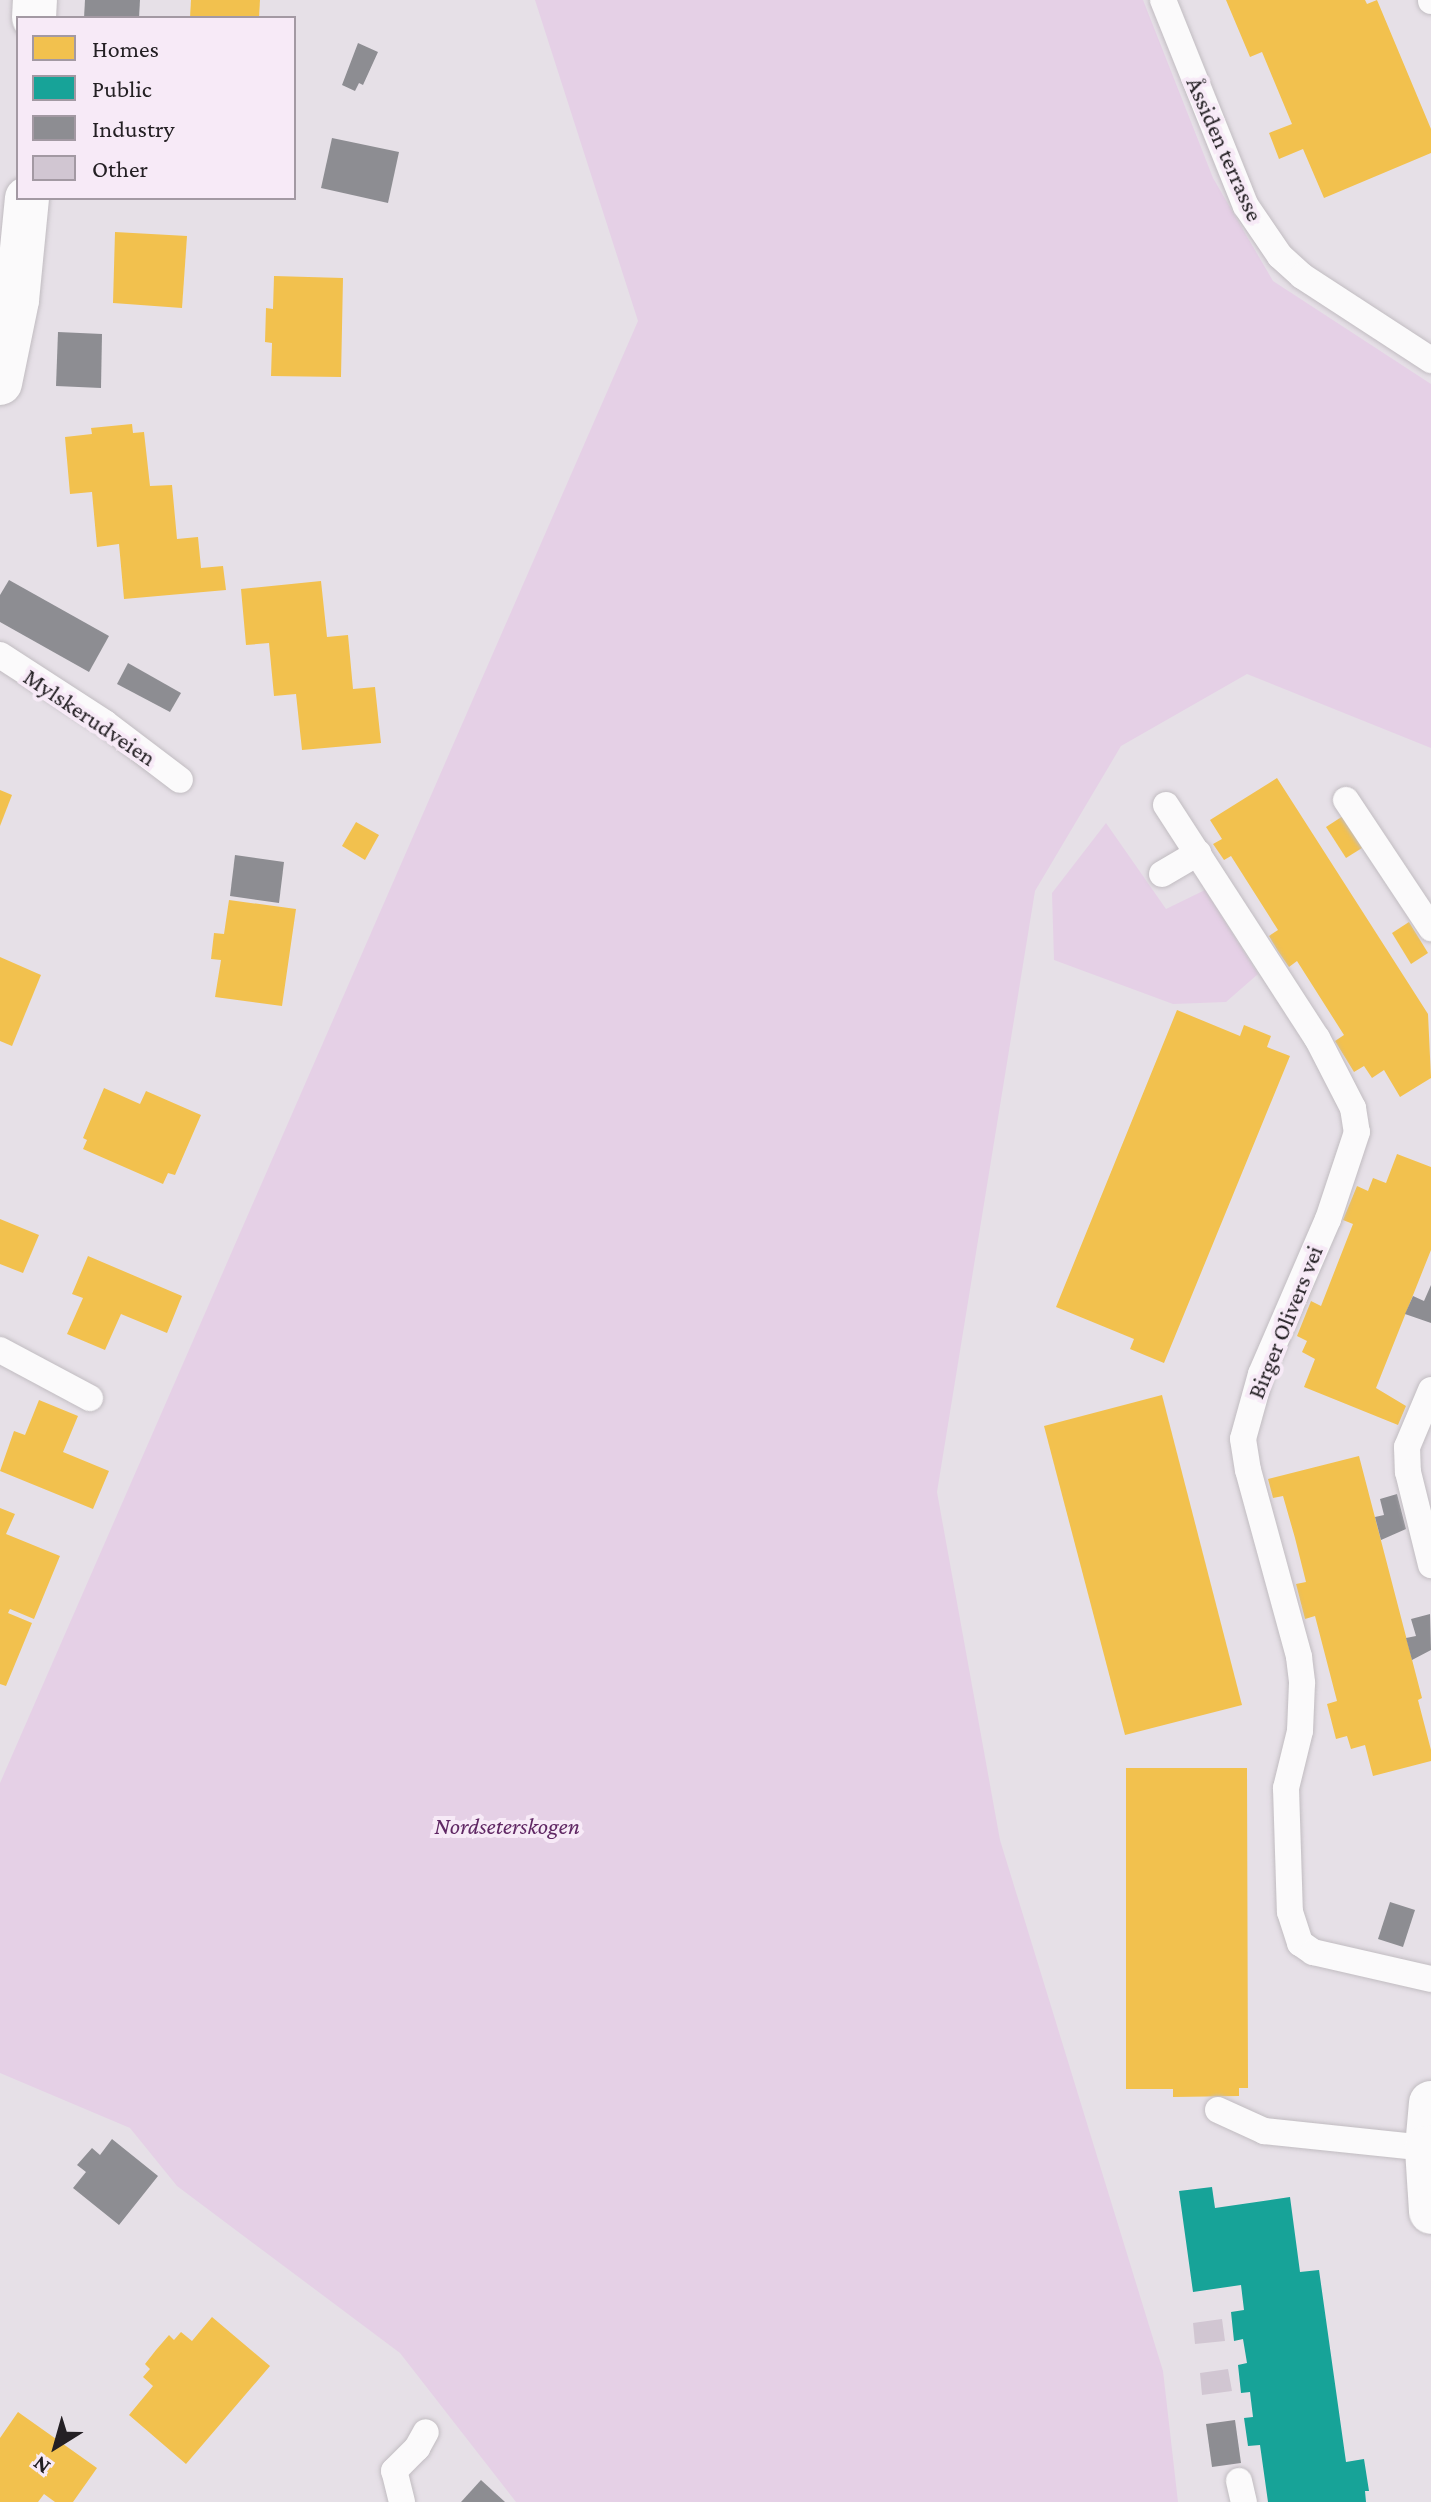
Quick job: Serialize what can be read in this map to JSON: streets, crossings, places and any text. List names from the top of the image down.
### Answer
{
  "streets": {
    "lane": ["Åssiden terrasse", "Mylskerudveien", "Birger Olivers vei"]
  },
  "parks": ["Nordseterskogen"],
  "legend": [
    "Homes",
    "Public",
    "Industry",
    "Other"
  ],
  "north": "bottom left"
}
